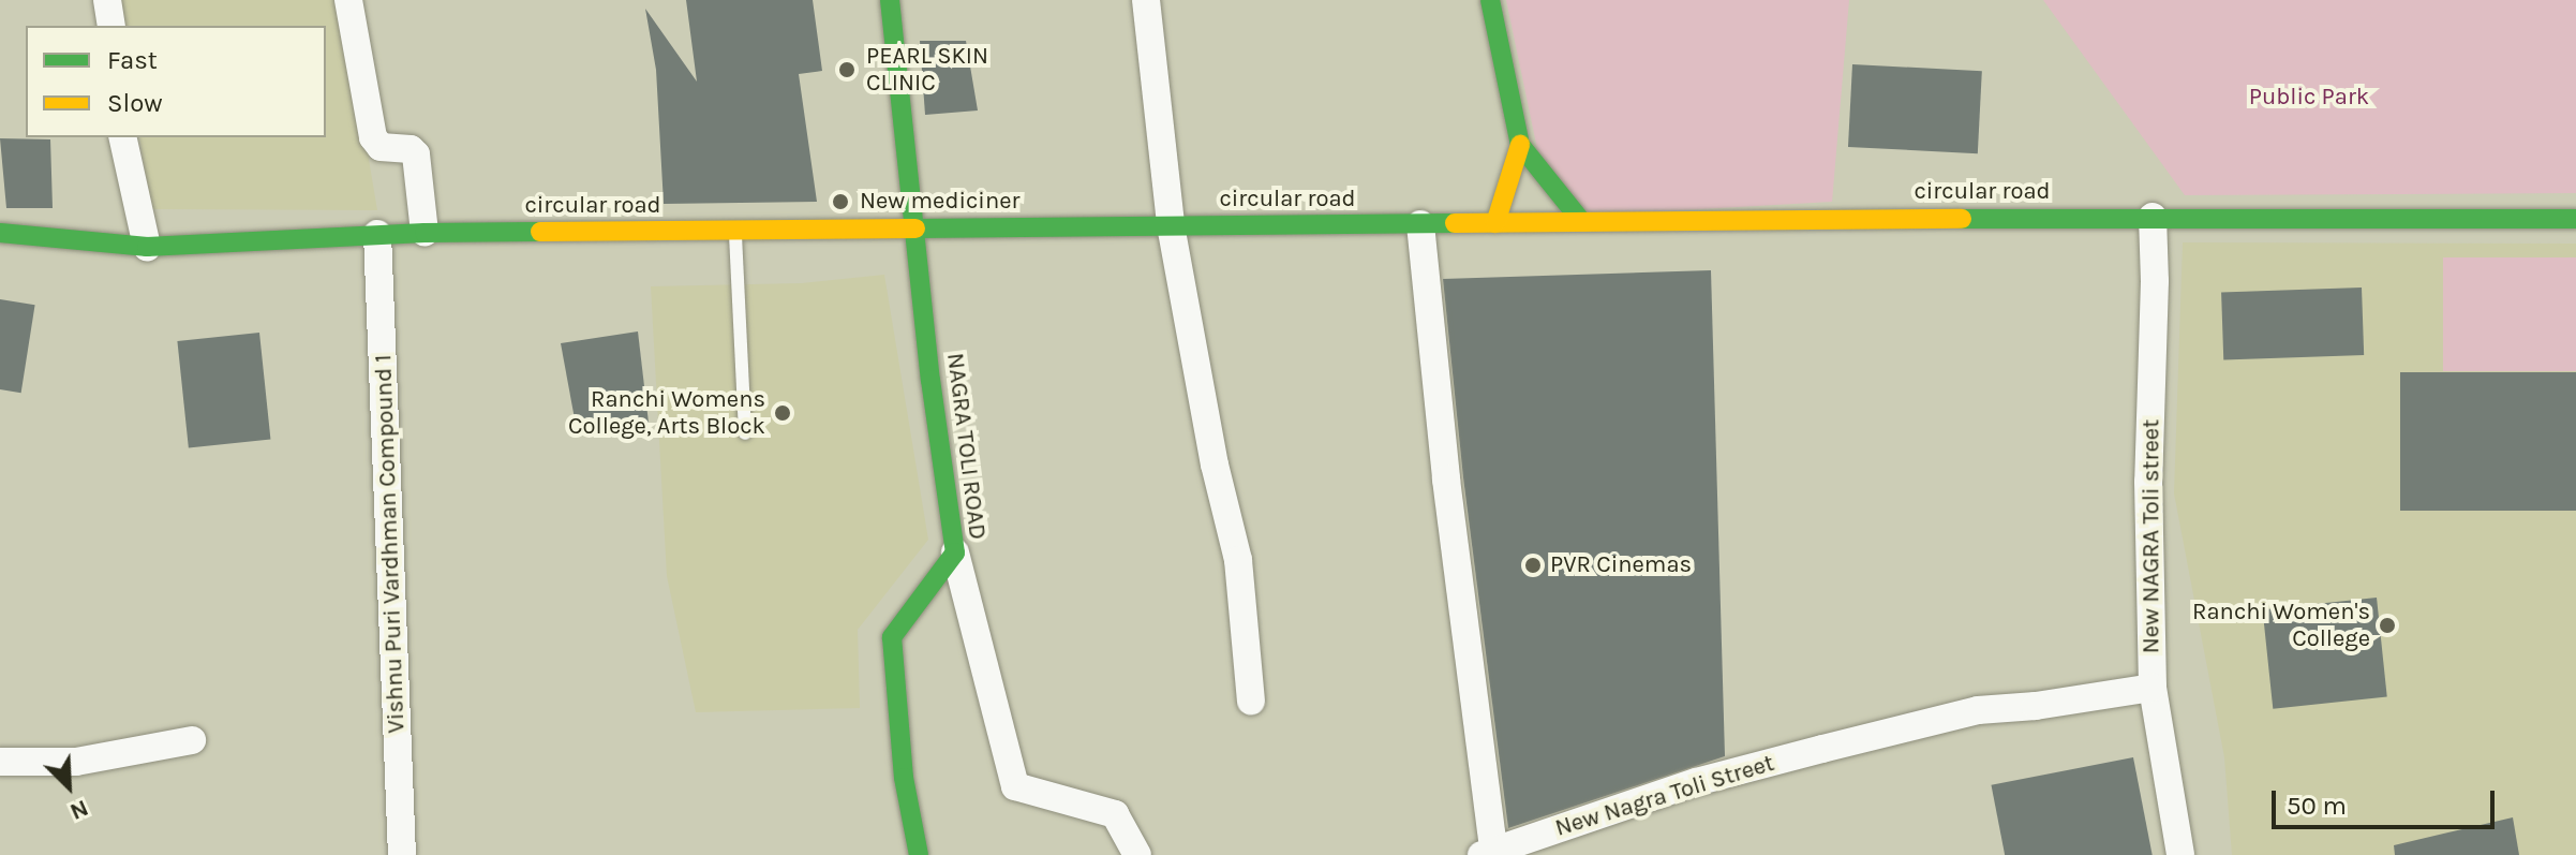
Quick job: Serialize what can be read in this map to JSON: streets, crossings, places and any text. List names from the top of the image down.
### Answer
{
  "streets": {
    "main road": ["circular road", "NAGRA TOLI ROAD"],
    "street": ["New NAGRA Toli street", "Vishnu Puri Vardhman Compound 1", "New Nagra Toli Street"]
  },
  "crossings": [
    ["circular road", "NAGRA TOLI ROAD"],
    ["circular road", "New NAGRA Toli street"],
    ["circular road", "Vishnu Puri Vardhman Compound 1"],
    ["circular road", "New Nagra Toli Street"],
    ["New NAGRA Toli street", "New Nagra Toli Street"]
  ],
  "parks": ["Public Park"],
  "places": [
    "PEARL SKIN CLINIC",
    "New mediciner",
    "Ranchi Womens College, Arts Block",
    "PVR Cinemas",
    "Ranchi Women's College"
  ],
  "legend": ["Fast", "Slow"],
  "scale_bar": "50 m",
  "north": "bottom right"
}
